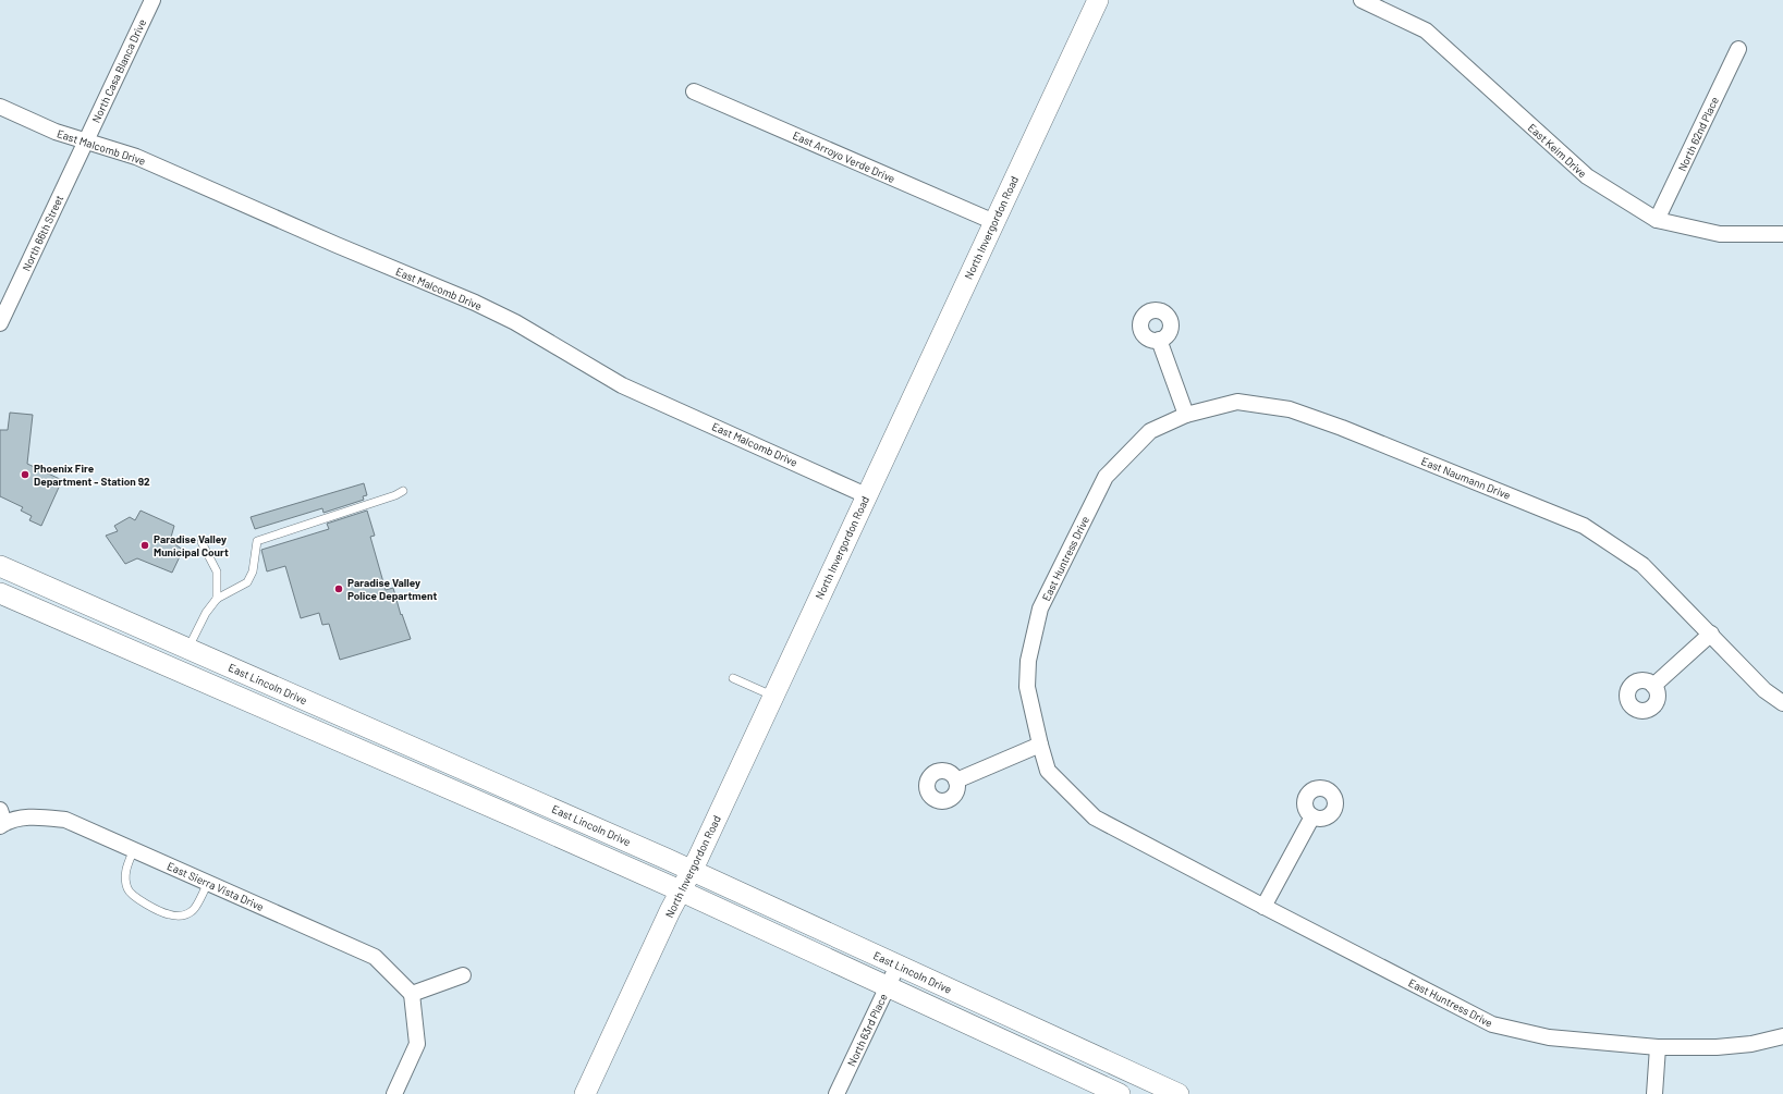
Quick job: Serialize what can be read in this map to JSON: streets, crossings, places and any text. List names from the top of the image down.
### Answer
{
  "streets": {
    "main road": ["North Invergordon Road", "East Lincoln Drive"],
    "street": [
      "North Casa Blanca Drive",
      "North 62nd Place",
      "East Malcomb Drive",
      "East Keim Drive",
      "East Arroyo Verde Drive",
      "North 66th Street",
      "East Naumann Drive",
      "East Huntress Drive",
      "East Sierra Vista Drive",
      "North 63rd Place"
    ]
  },
  "crossings": [
    ["North Casa Blanca Drive", "East Malcomb Drive"],
    ["North Casa Blanca Drive", "North 66th Street"],
    ["North 62nd Place", "East Keim Drive"],
    ["East Malcomb Drive", "North Invergordon Road"],
    ["East Malcomb Drive", "North 66th Street"],
    ["East Arroyo Verde Drive", "North Invergordon Road"],
    ["North Invergordon Road", "East Lincoln Drive"],
    ["East Naumann Drive", "East Huntress Drive"],
    ["East Lincoln Drive", "North 63rd Place"]
  ],
  "places": ["Phoenix Fire Department - Station 92", "Paradise Valley Municipal Court", "Paradise Valley Police Department"]
}
